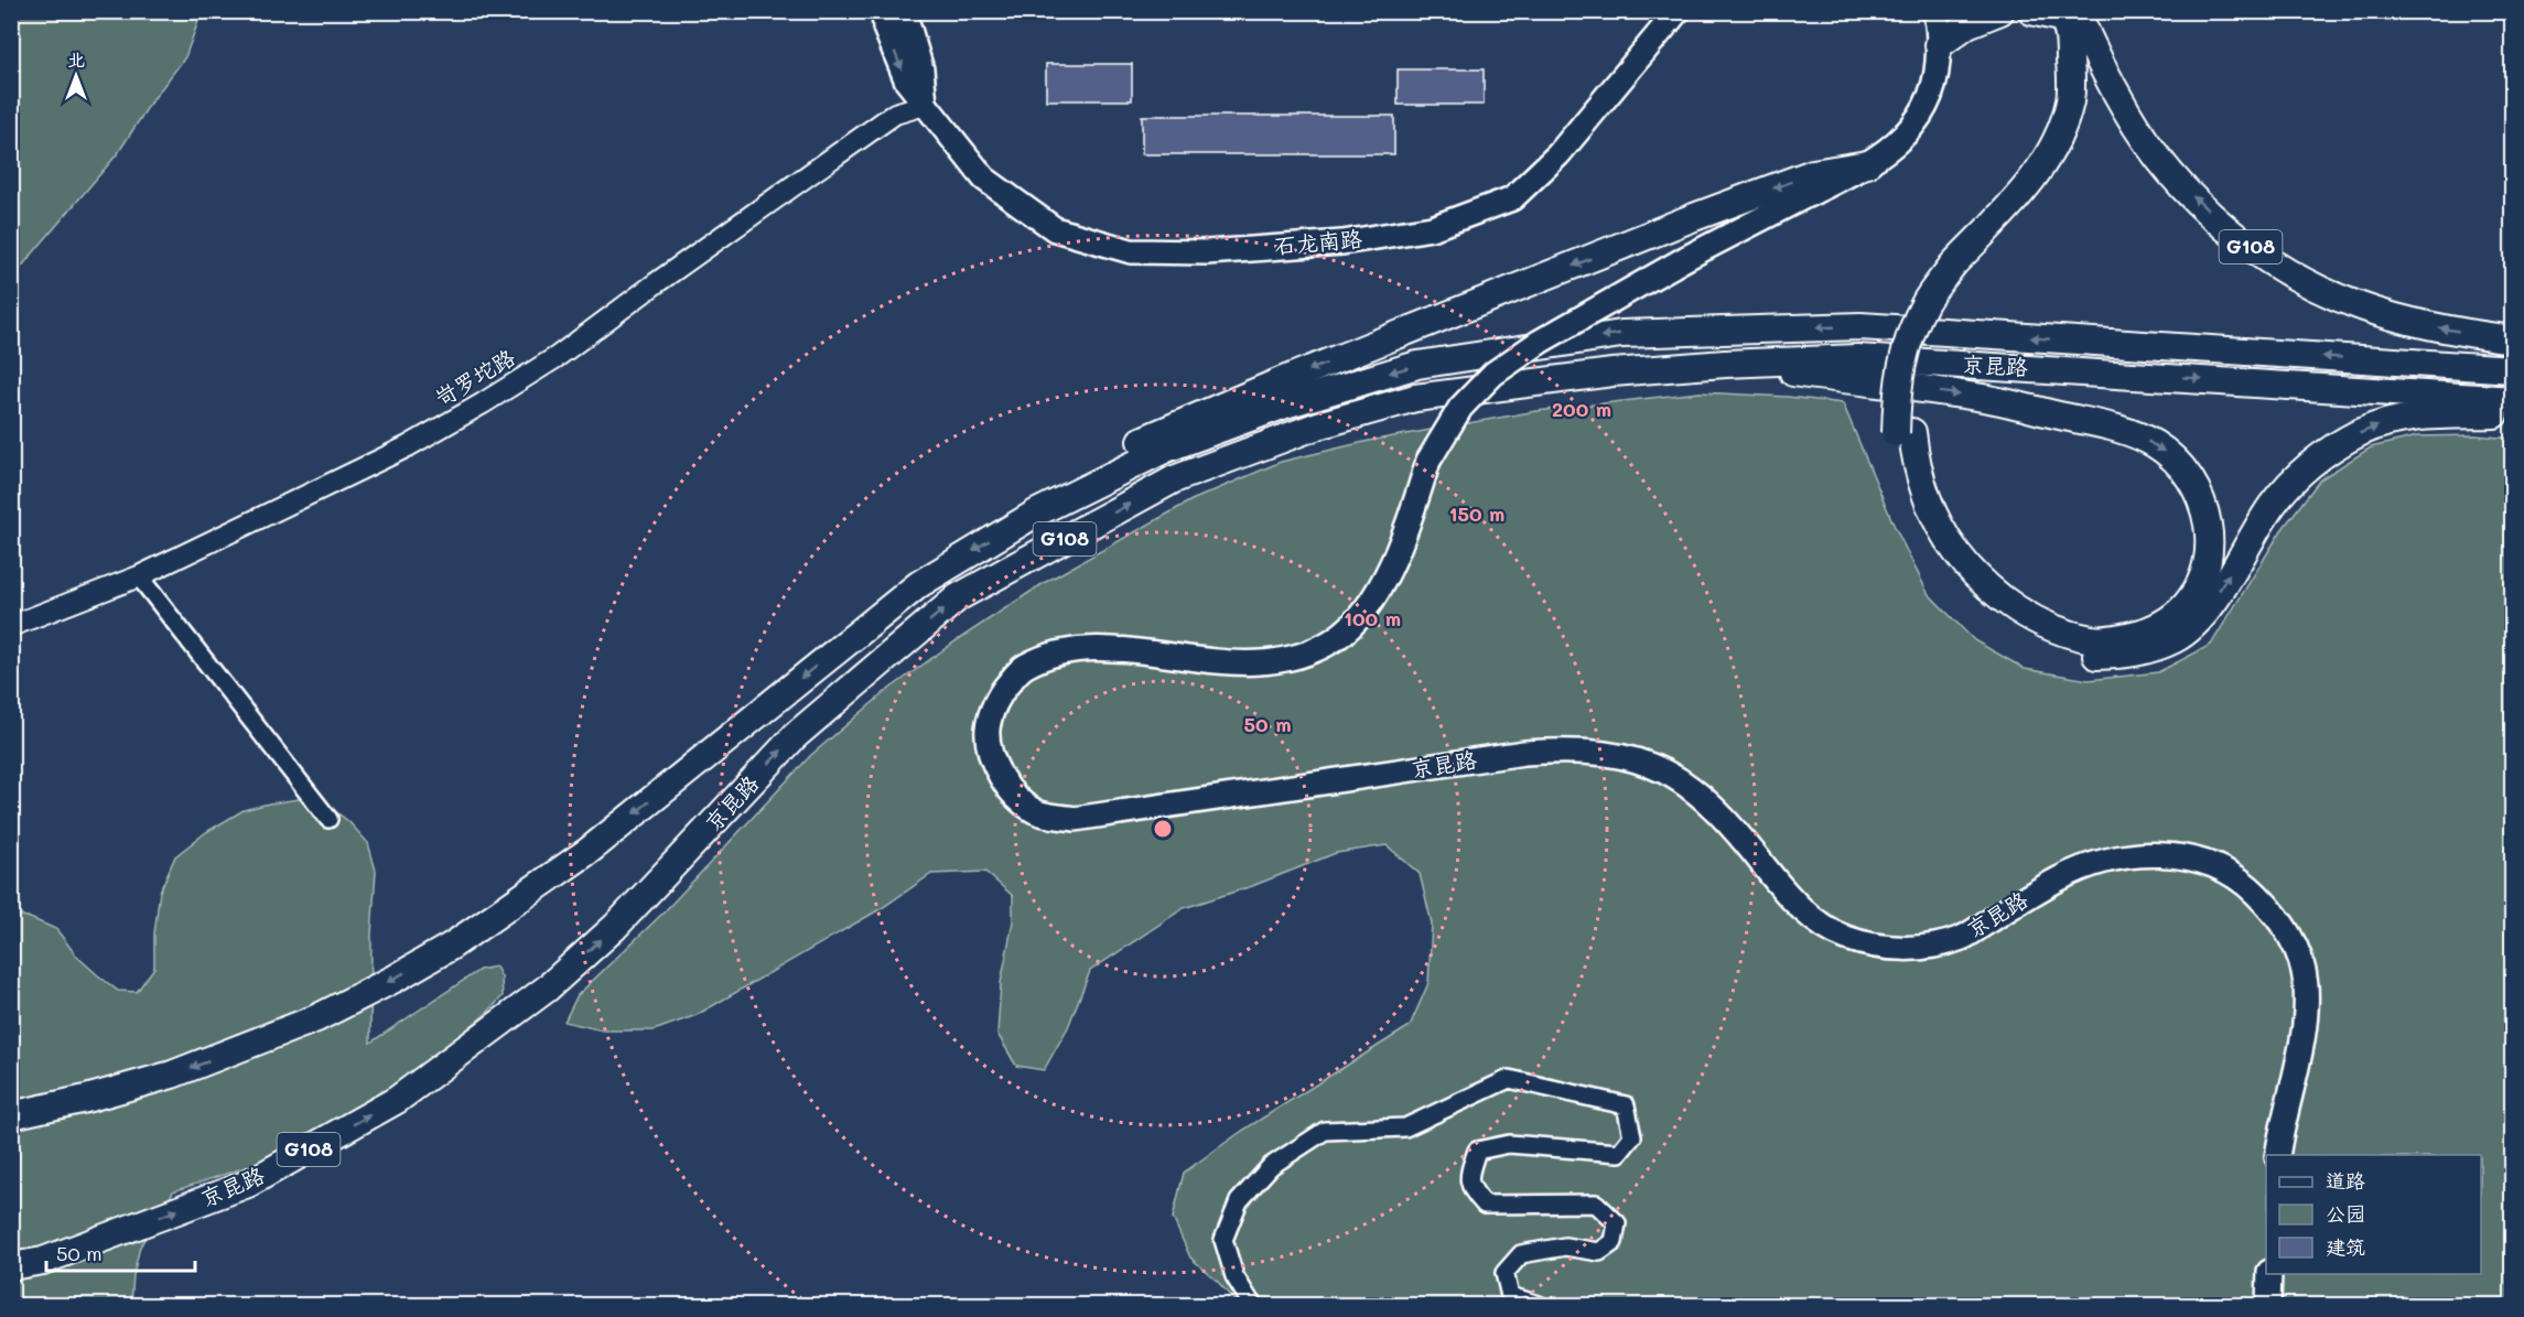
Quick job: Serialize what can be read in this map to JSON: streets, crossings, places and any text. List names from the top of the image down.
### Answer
{
  "streets": {
    "highway": ["G108", "京昆路"],
    "main road": ["石龙南路"],
    "street": ["岢罗坨路"]
  },
  "crossings": [
    ["石龙南路", "岢罗坨路"]
  ],
  "legend": ["道路", "公园", "建筑"],
  "scale_bar": "50 m",
  "north": "top",
  "rings": [
    "200 m",
    "150 m",
    "100 m",
    "50 m"
  ]
}
